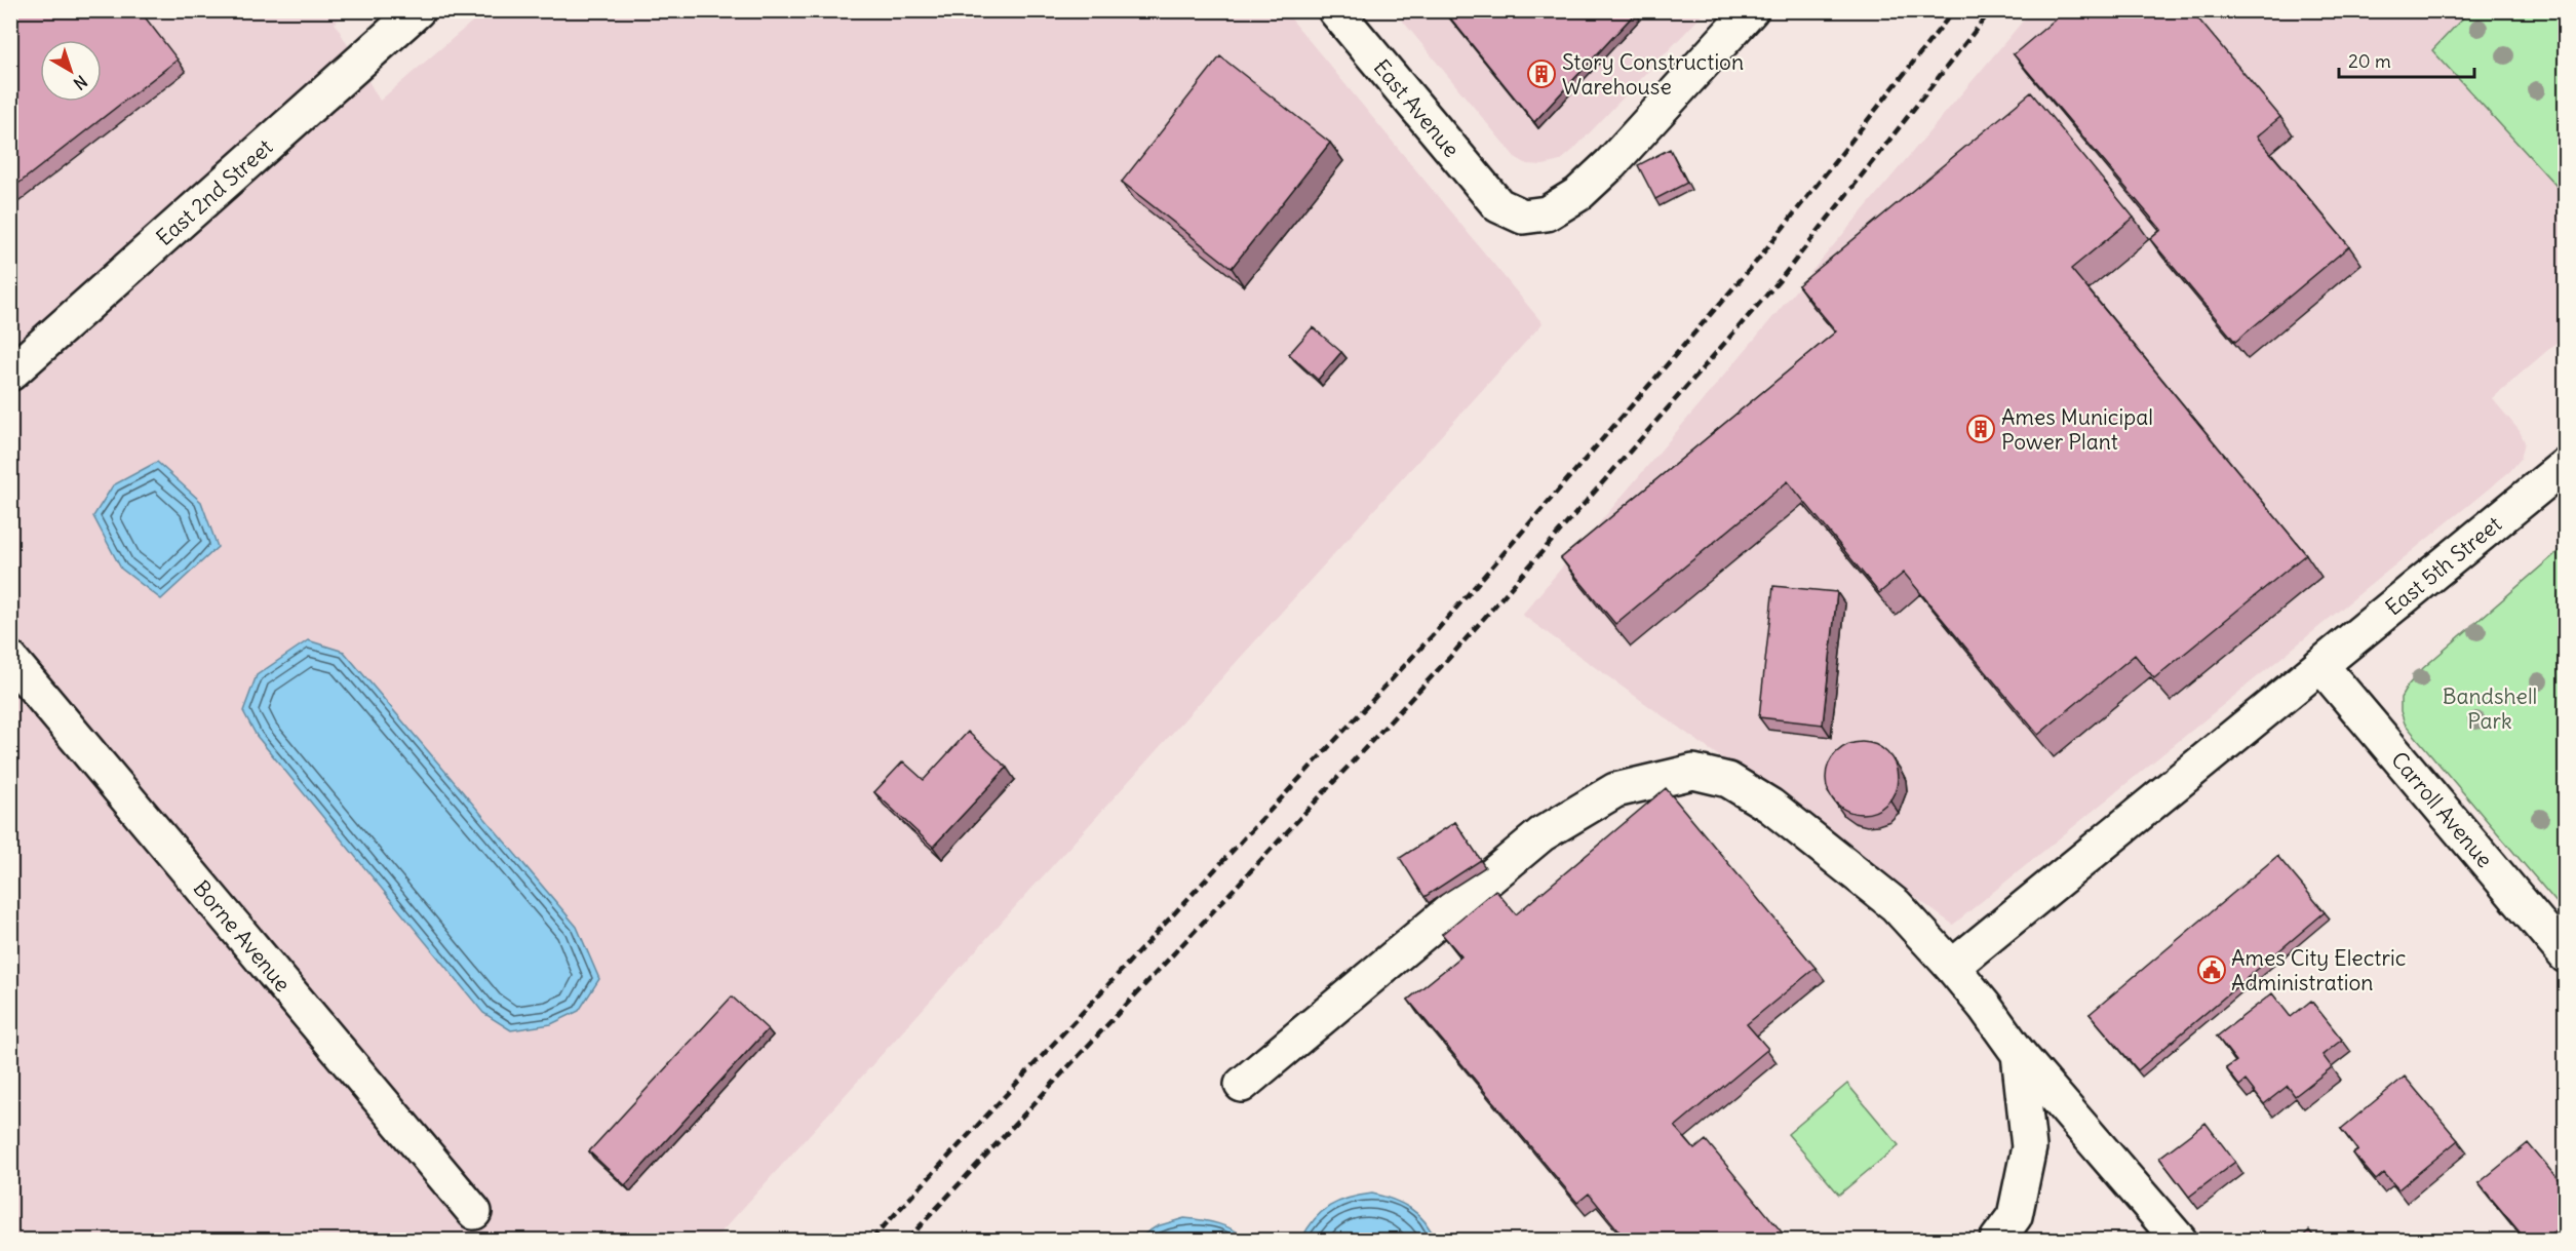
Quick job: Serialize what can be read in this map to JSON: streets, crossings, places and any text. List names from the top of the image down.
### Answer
{
  "streets": {
    "street": [
      "East Avenue",
      "East 2nd Street",
      "East 5th Street",
      "Carroll Avenue",
      "Borne Avenue"
    ]
  },
  "crossings": [
    ["East 5th Street", "Carroll Avenue"]
  ],
  "parks": ["Bandshell Park"],
  "places": {
    "building": ["Story Construction Warehouse", "Ames Municipal Power Plant"],
    "public building": ["Ames City Electric Administration"]
  },
  "scale_bar": "20 m",
  "north": "bottom right"
}
